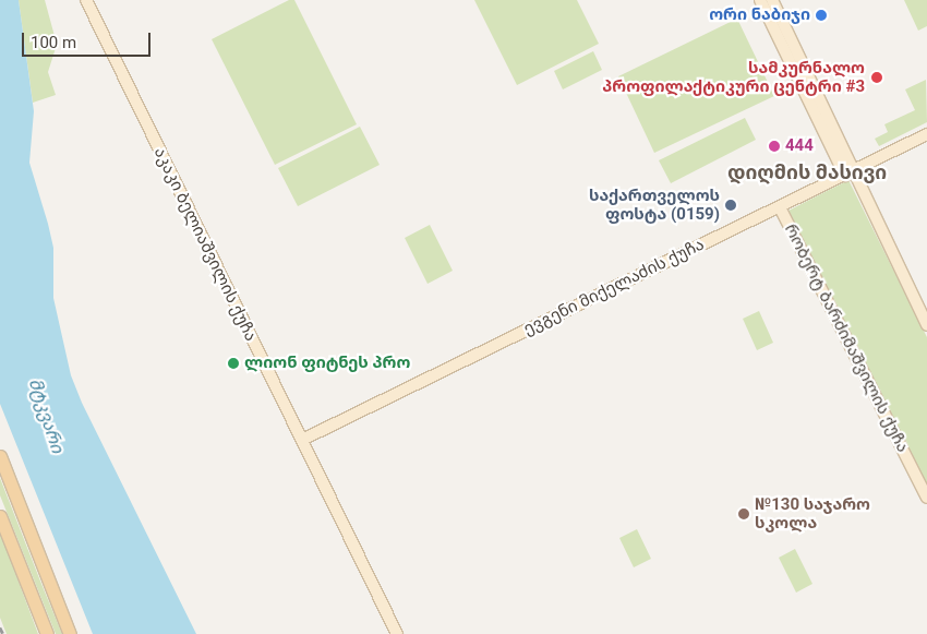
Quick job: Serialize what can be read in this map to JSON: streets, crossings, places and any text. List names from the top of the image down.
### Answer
{
  "streets": {
    "main road": ["აკაკი ბელიაშვილის ქუჩა", "ევგენი მიქელაძის ქუჩა", "რობერტ ბარძიმაშვილის ქუჩა"]
  },
  "crossings": [
    ["აკაკი ბელიაშვილის ქუჩა", "ევგენი მიქელაძის ქუჩა"],
    ["ევგენი მიქელაძის ქუჩა", "რობერტ ბარძიმაშვილის ქუჩა"]
  ],
  "districts": ["დიღმის მასივი"],
  "water": ["მტკვარი"],
  "places": [
    "ორი ნაბიჯი",
    "სამკურნალო პროფილაქტიკური ცენტრი #3",
    "444",
    "საქართველოს ფოსტა (0159)",
    "ლიონ ფიტნეს პრო",
    "№130 საჯარო სკოლა"
  ],
  "scale_bar": "100 m"
}
